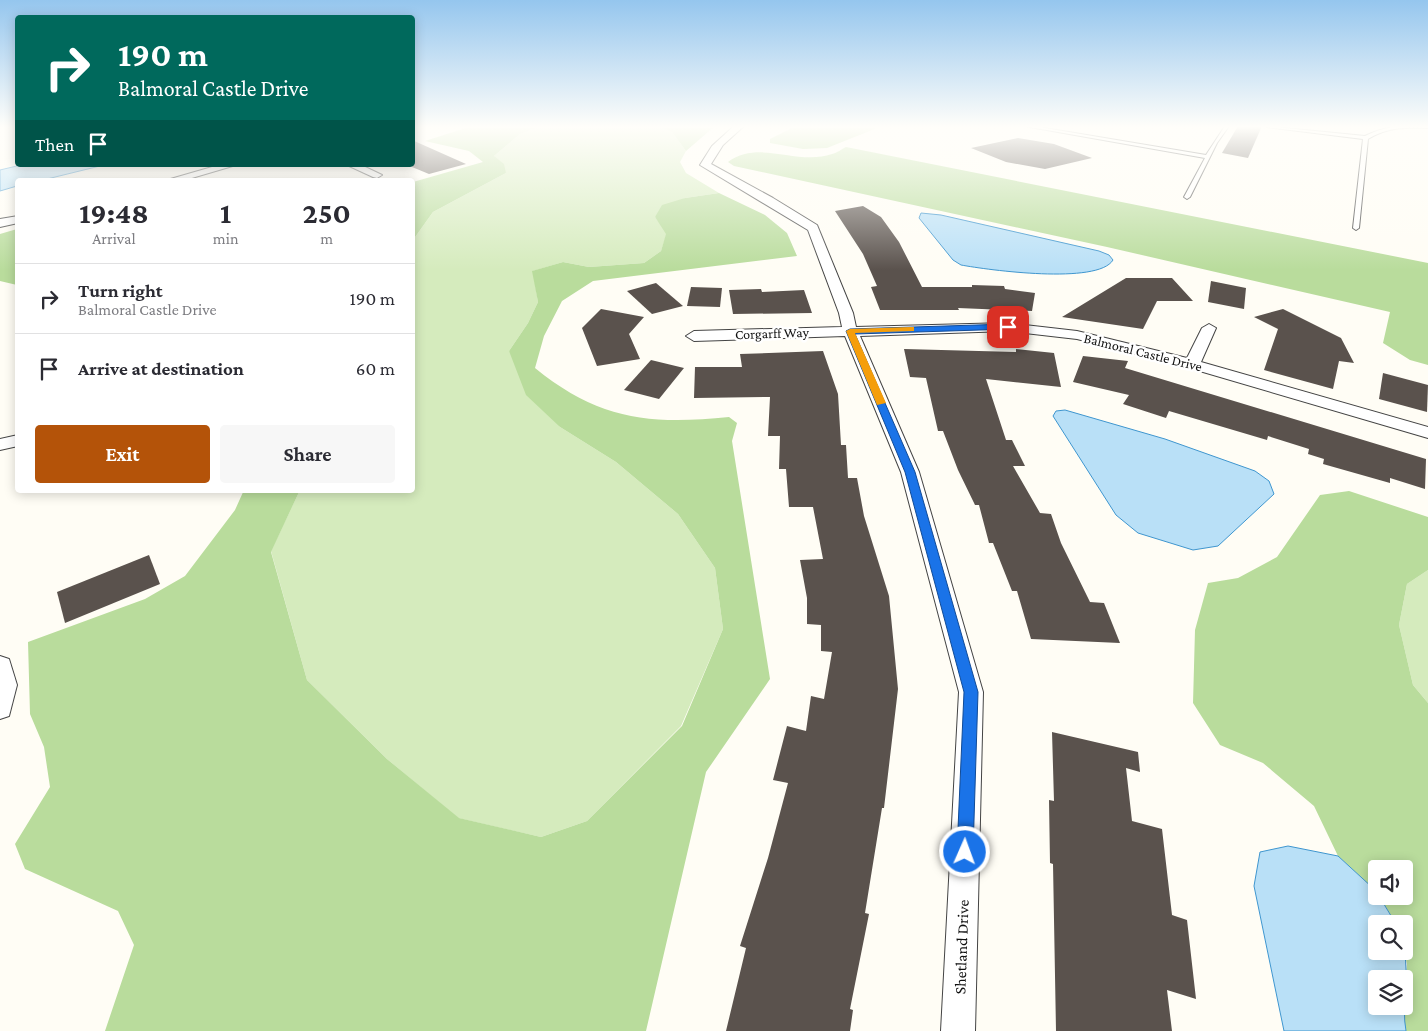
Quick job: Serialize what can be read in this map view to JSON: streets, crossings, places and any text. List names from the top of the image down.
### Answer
{
  "streets": {
    "street": ["Corgarff Way", "Balmoral Castle Drive", "Shetland Drive"]
  },
  "crossings": [
    ["Corgarff Way", "Balmoral Castle Drive"],
    ["Corgarff Way", "Shetland Drive"],
    ["Balmoral Castle Drive", "Shetland Drive"]
  ],
  "page": {
    "turn": ["190 m", "Balmoral Castle Drive"],
    "then": "Then",
    "eta": [
      "19:48",
      "Arrival",
      "1",
      "min",
      "250",
      "m"
    ],
    "list": [
      {
        "name": "Turn right",
        "note": "Balmoral Castle Drive",
        "value": "190 m"
      },
      {
        "name": "Arrive at destination",
        "value": "60 m"
      }
    ],
    "buttons": ["Exit", "Share"]
  }
}
